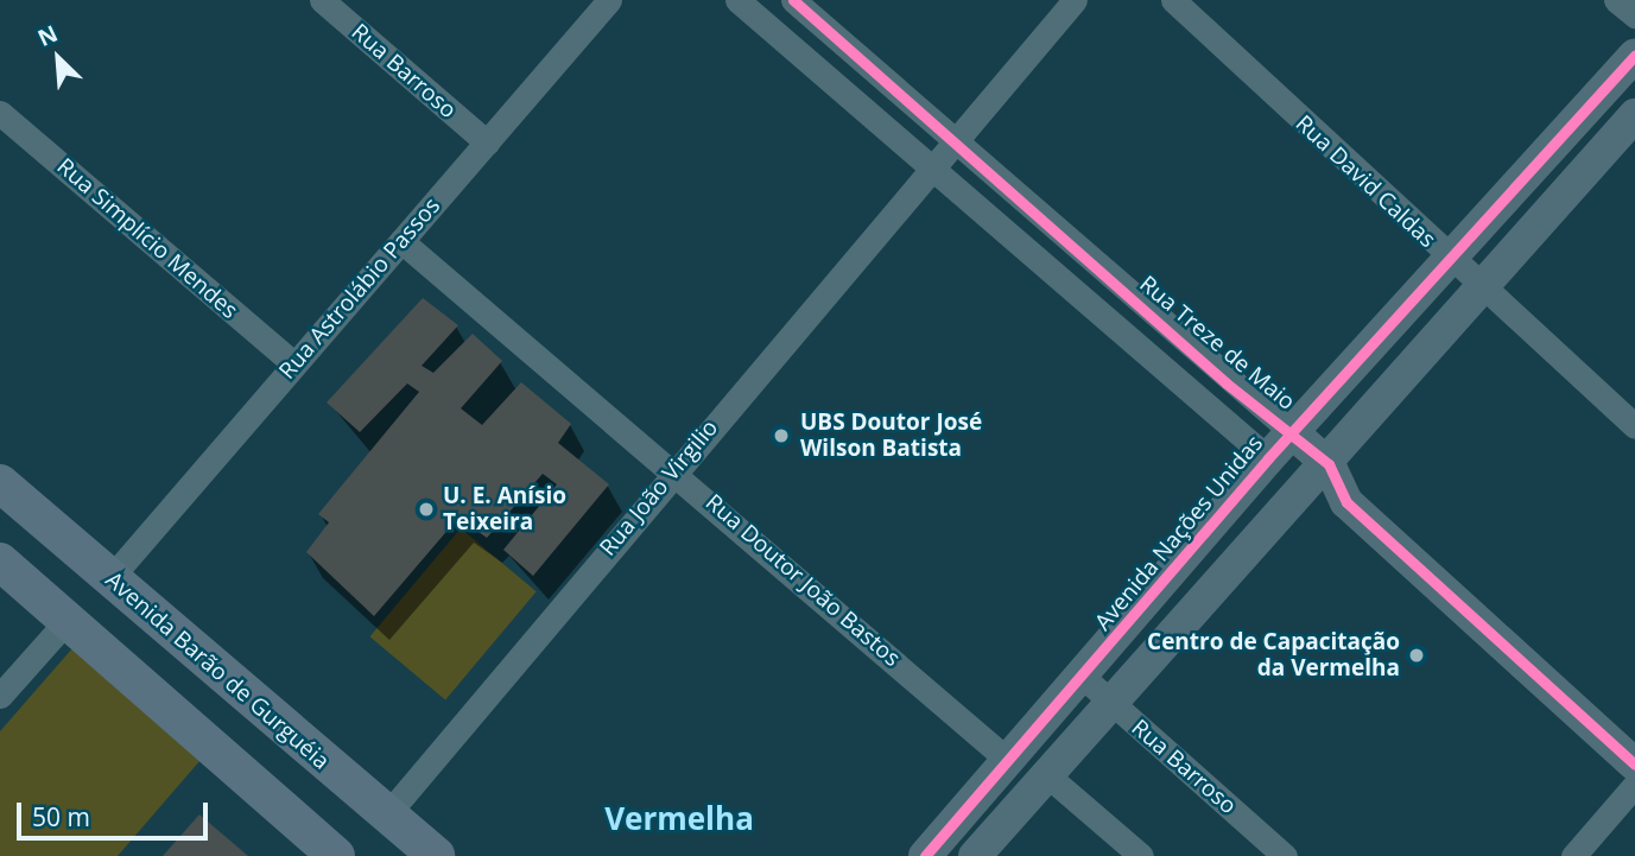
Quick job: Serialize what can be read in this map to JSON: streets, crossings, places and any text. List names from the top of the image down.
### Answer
{
  "streets": {
    "main road": ["Avenida Barão de Gurguéia"],
    "street": [
      "Rua Barroso",
      "Rua David Caldas",
      "Rua Simplício Mendes",
      "Rua Astrolábio Passos",
      "Rua Treze de Maio",
      "Rua João Virgilio",
      "Avenida Nações Unidas",
      "Rua Doutor João Bastos"
    ]
  },
  "crossings": [
    ["Rua Barroso", "Rua Astrolábio Passos"],
    ["Rua Barroso", "Avenida Nações Unidas"],
    ["Rua David Caldas", "Avenida Nações Unidas"],
    ["Rua Simplício Mendes", "Rua Astrolábio Passos"],
    ["Rua Astrolábio Passos", "Rua Doutor João Bastos"],
    ["Rua Astrolábio Passos", "Avenida Barão de Gurguéia"],
    ["Rua Treze de Maio", "Rua João Virgilio"],
    ["Rua Treze de Maio", "Avenida Nações Unidas"],
    ["Rua João Virgilio", "Rua Doutor João Bastos"],
    ["Rua João Virgilio", "Avenida Barão de Gurguéia"],
    ["Avenida Nações Unidas", "Rua Doutor João Bastos"]
  ],
  "districts": ["Vermelha"],
  "places": ["UBS Doutor José Wilson Batista", "U. E. Anísio Teixeira", "Centro de Capacitação da Vermelha"],
  "scale_bar": "50 m",
  "north": "top left"
}
